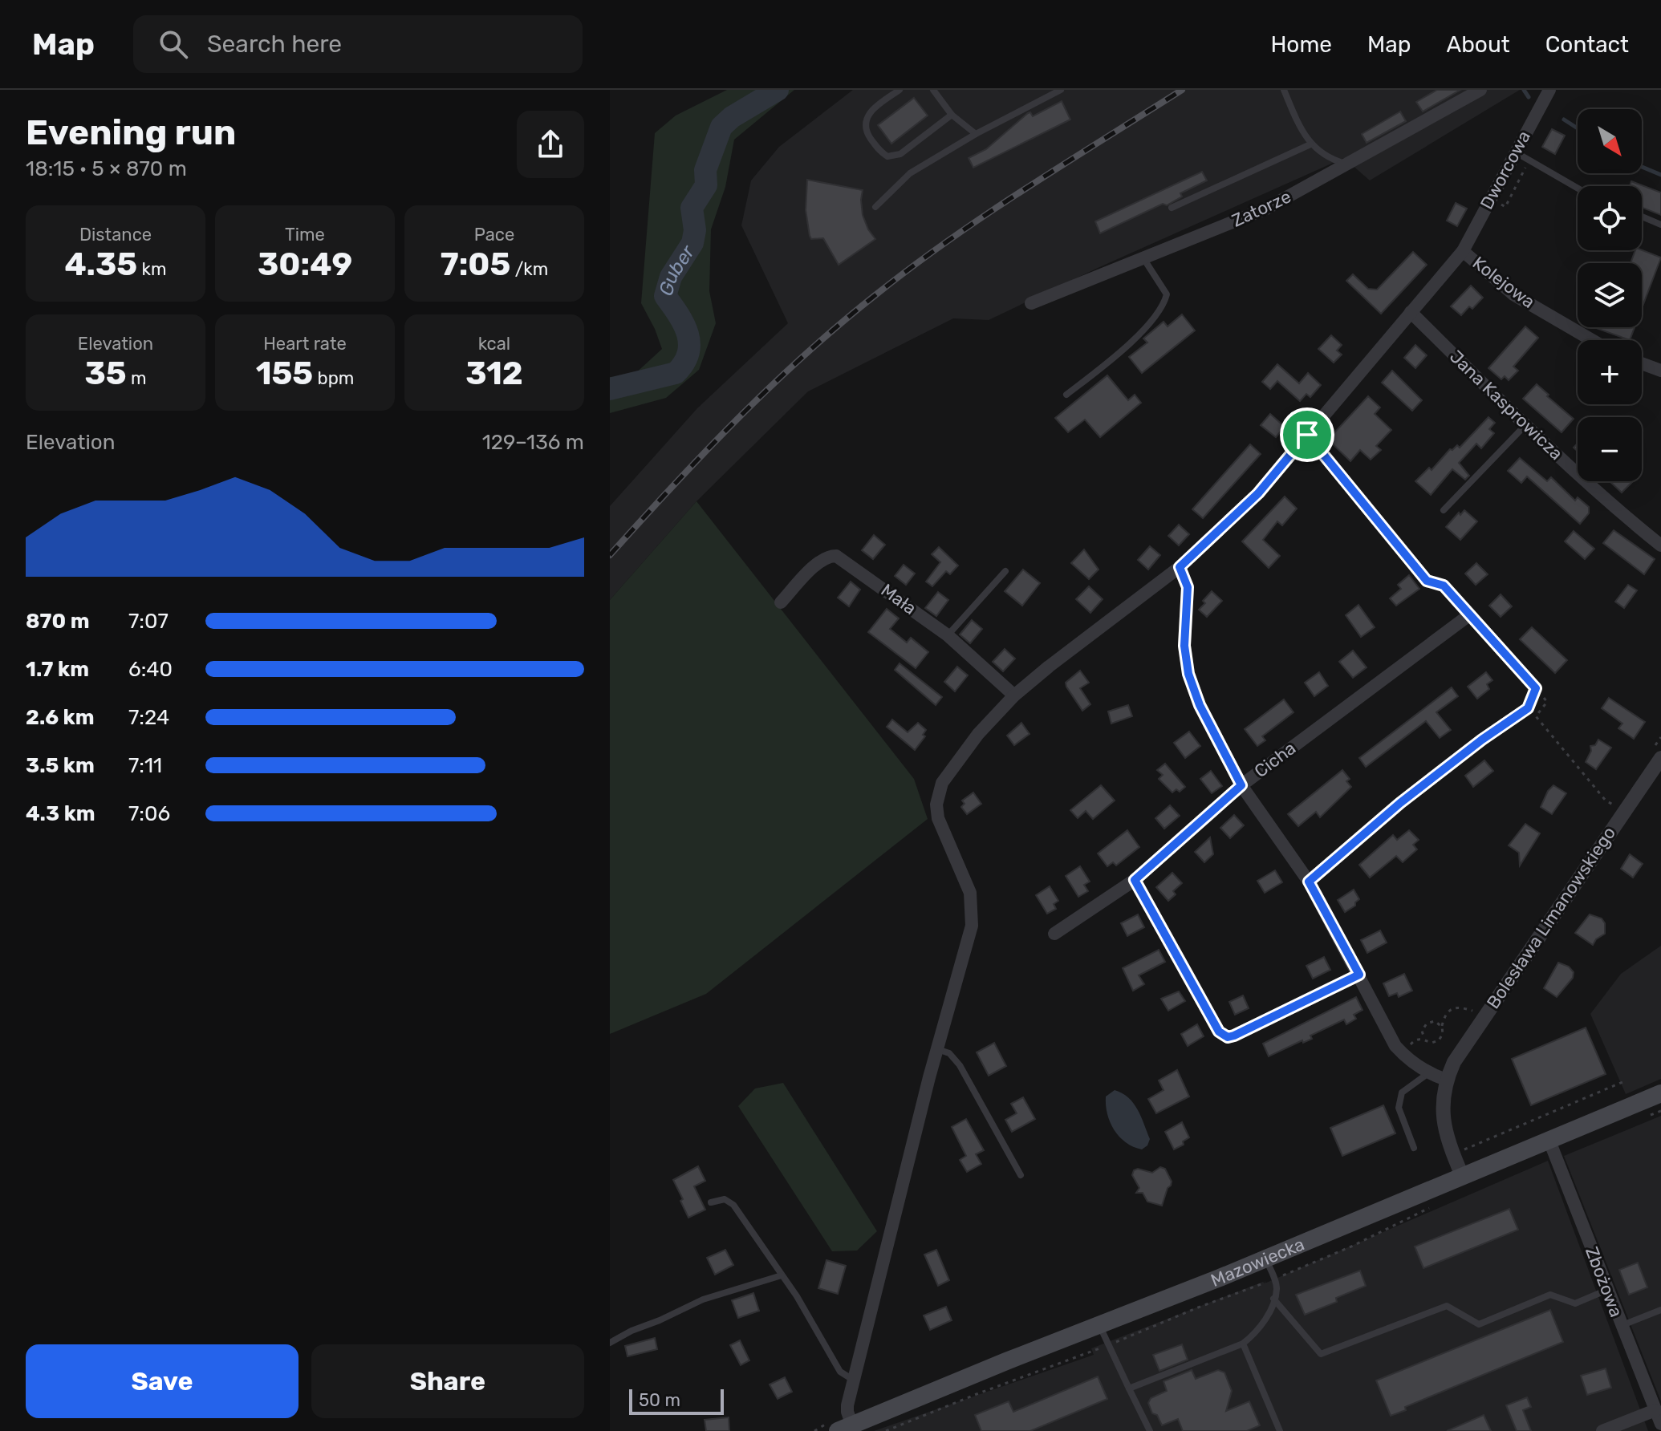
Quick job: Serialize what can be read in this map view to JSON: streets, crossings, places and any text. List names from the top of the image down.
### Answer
{
  "streets": {
    "main road": ["Mazowiecka"],
    "street": [
      "Dworcowa",
      "Zatorze",
      "Kolejowa",
      "Jana Kasprowicza",
      "Mała",
      "Cicha",
      "Bolesława Limanowskiego",
      "Zbożowa"
    ]
  },
  "crossings": [
    ["Dworcowa", "Kolejowa"],
    ["Dworcowa", "Jana Kasprowicza"],
    ["Dworcowa", "Mała"],
    ["Mazowiecka", "Zbożowa"]
  ],
  "water": ["Guber"],
  "scale_bar": "50 m",
  "north": "bottom right",
  "page": {
    "header": "Map",
    "search": "Search here",
    "nav": [
      "Home",
      "Map",
      "About",
      "Contact"
    ],
    "heading": ["Evening run", "18:15 · 5 × 870 m"],
    "map_buttons": ["+", "−"],
    "stats": [
      ["Distance", "4.35 km"],
      ["Time", "30:49"],
      ["Pace", "7:05 /km"],
      ["Elevation", "35 m"],
      ["Heart rate", "155 bpm"],
      ["kcal", "312"]
    ],
    "chart": ["Elevation", "129–136 m"],
    "list": [
      {
        "name": "870 m",
        "note": "7:07"
      },
      {
        "name": "1.7 km",
        "note": "6:40"
      },
      {
        "name": "2.6 km",
        "note": "7:24"
      },
      {
        "name": "3.5 km",
        "note": "7:11"
      },
      {
        "name": "4.3 km",
        "note": "7:06"
      }
    ],
    "buttons": ["Save", "Share"],
    "scale": "50 m"
  }
}
